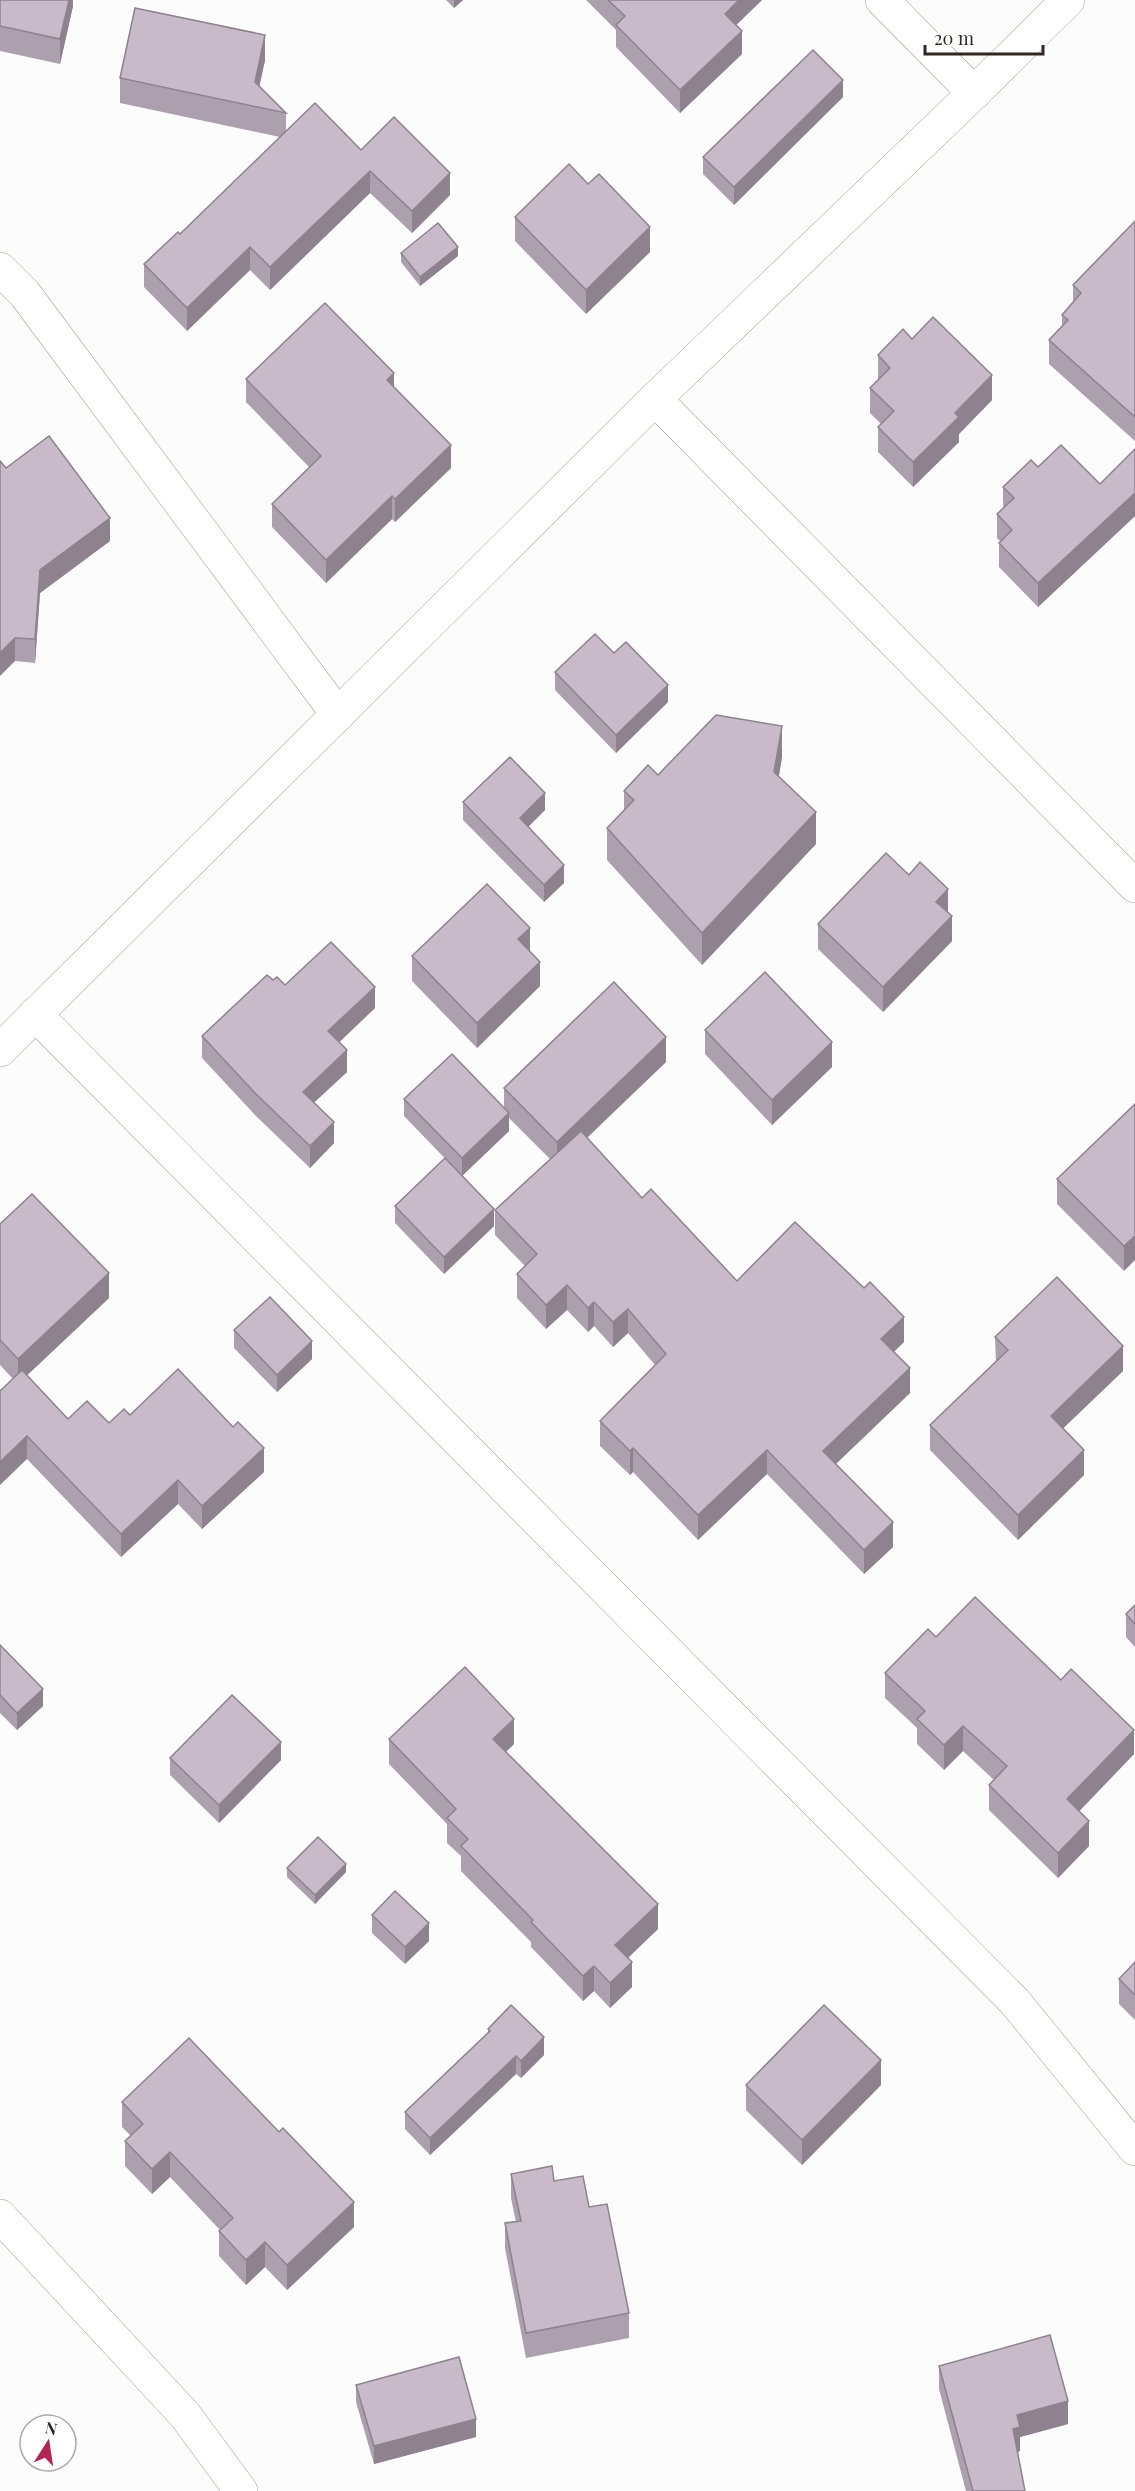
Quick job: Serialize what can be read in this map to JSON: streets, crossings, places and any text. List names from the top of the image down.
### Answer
{
  "scale_bar": "20 m",
  "north": "top"
}
